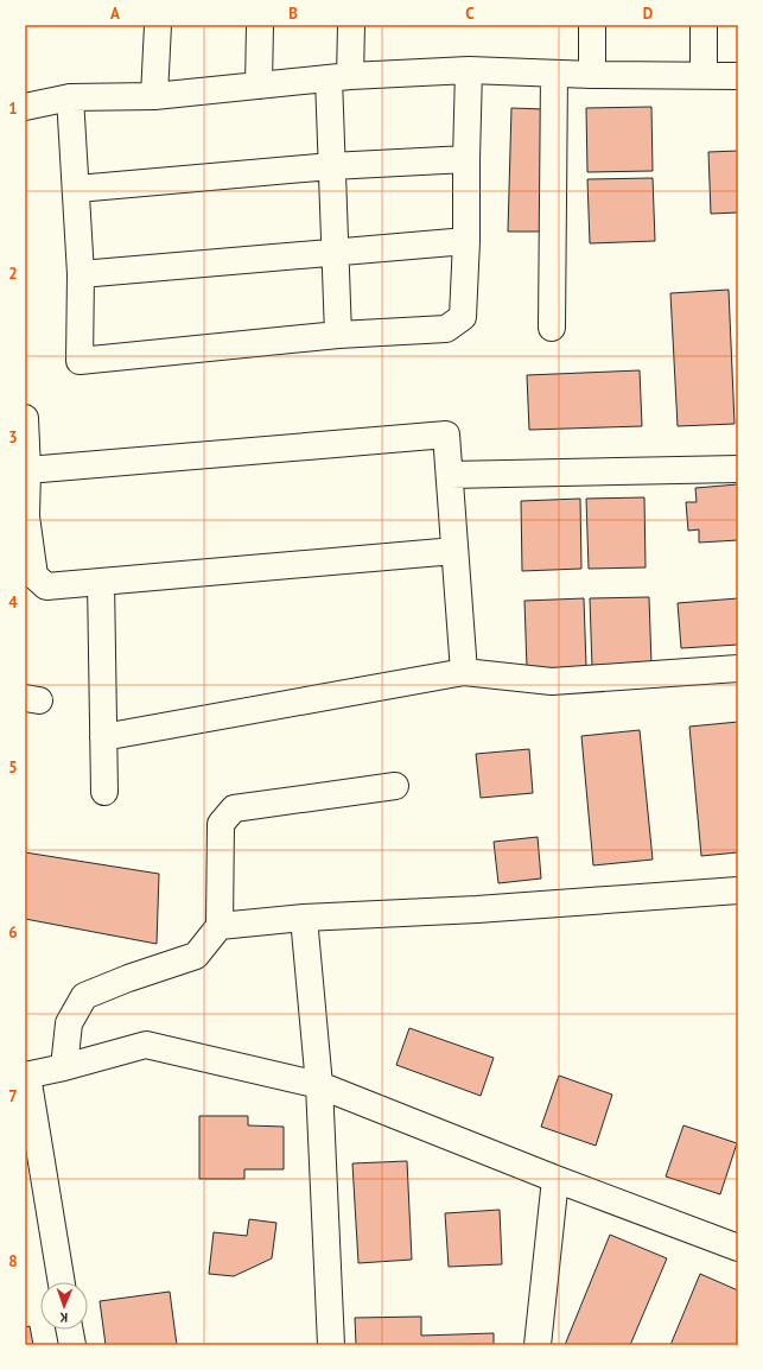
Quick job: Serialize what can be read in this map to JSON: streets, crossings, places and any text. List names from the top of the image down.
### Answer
{
  "north": "bottom",
  "grid": {
    "columns": [
      "A",
      "B",
      "C",
      "D"
    ],
    "rows": [
      "1",
      "2",
      "3",
      "4",
      "5",
      "6",
      "7",
      "8"
    ]
  }
}
